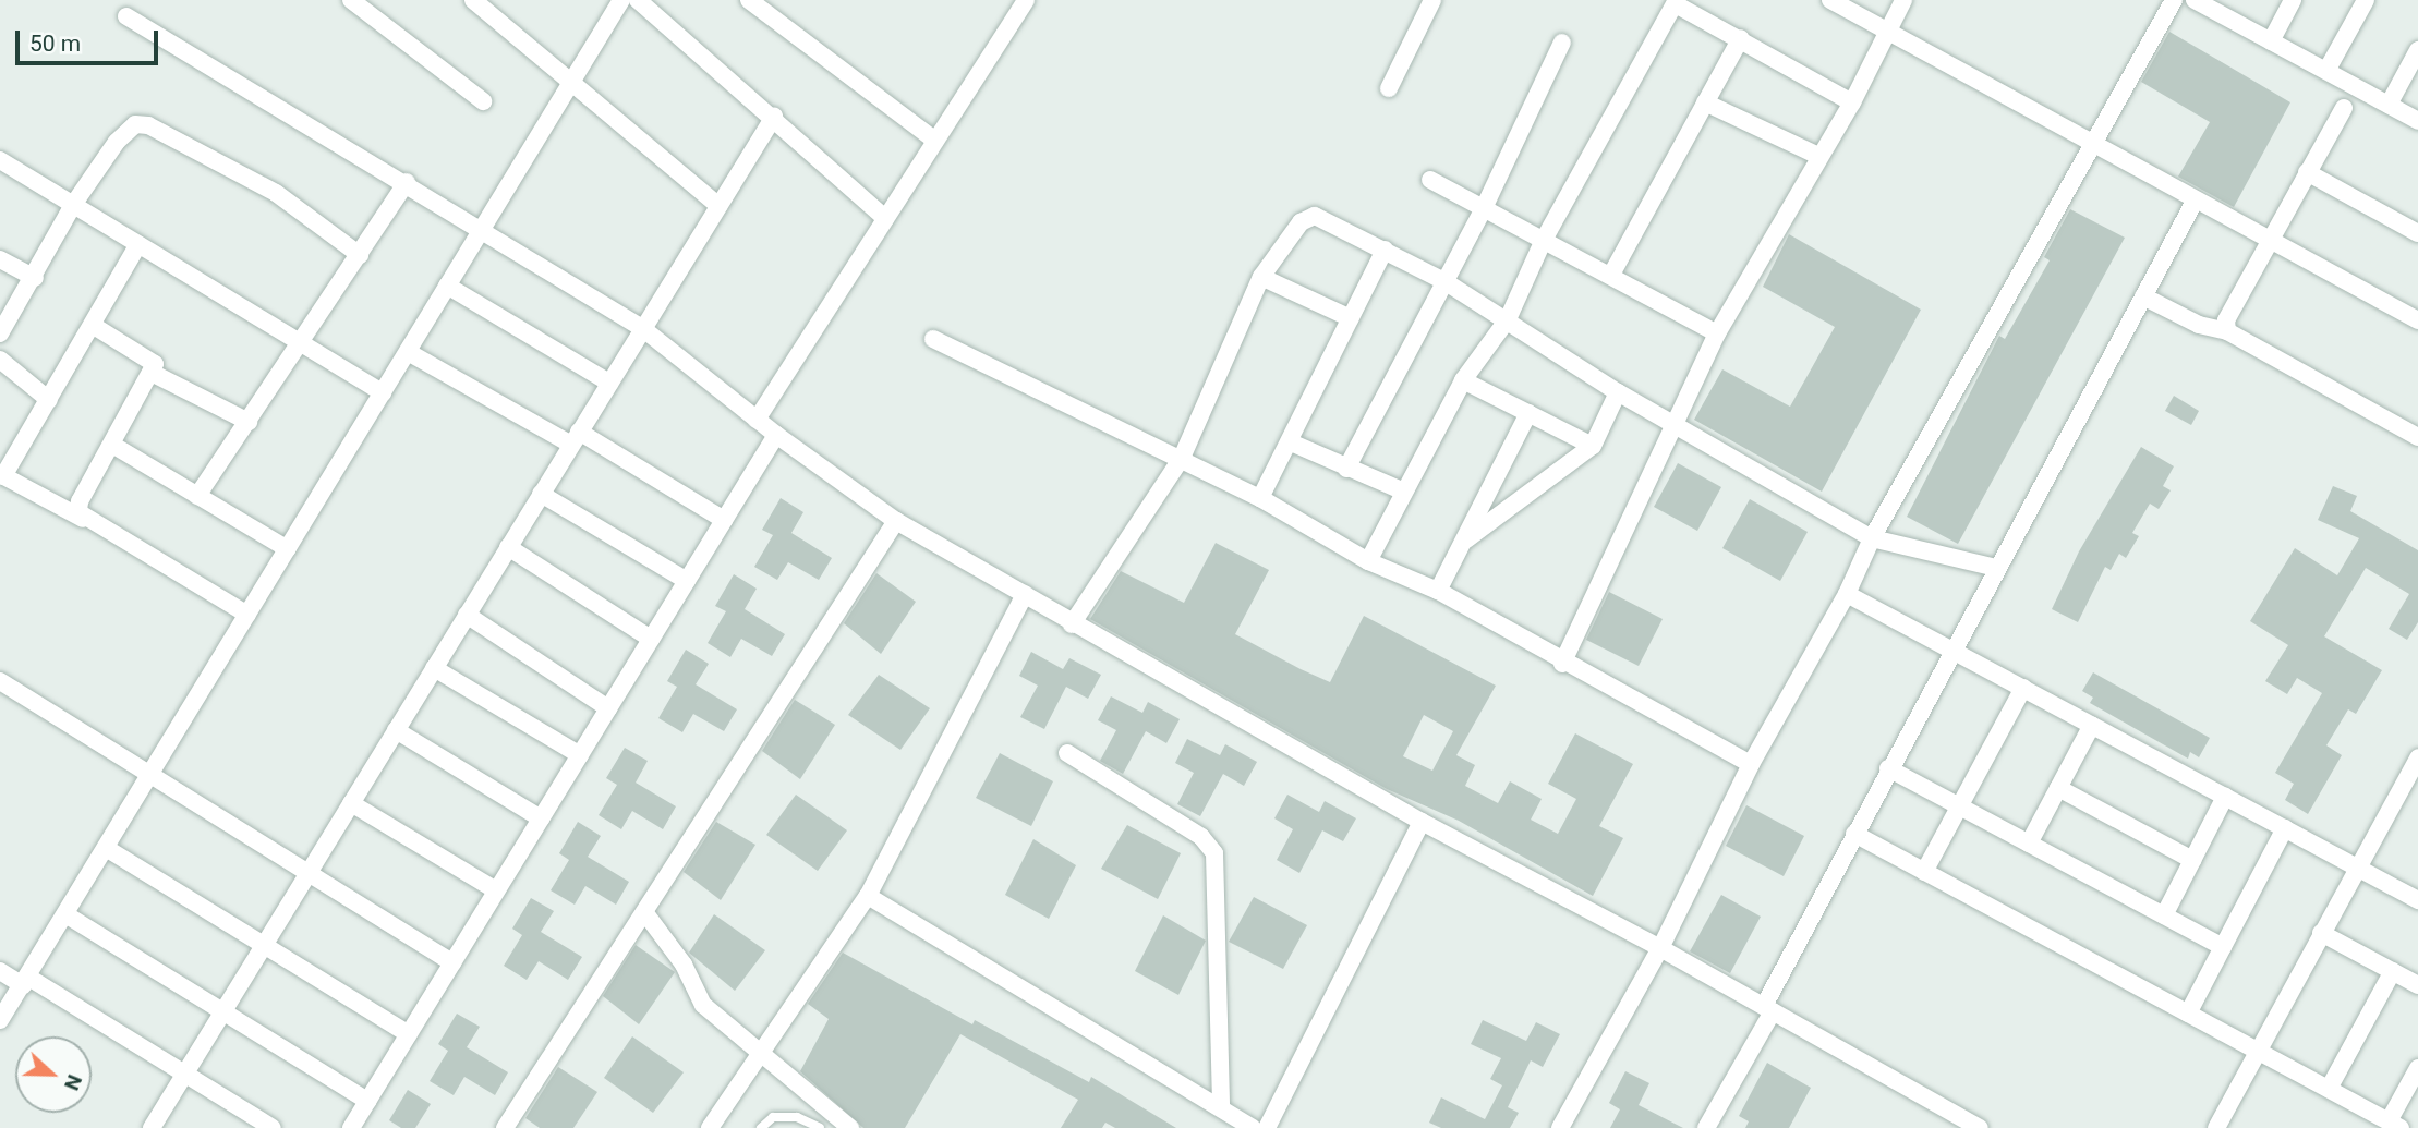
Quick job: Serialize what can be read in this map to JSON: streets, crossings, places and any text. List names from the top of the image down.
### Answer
{
  "scale_bar": "50 m",
  "north": "right"
}
